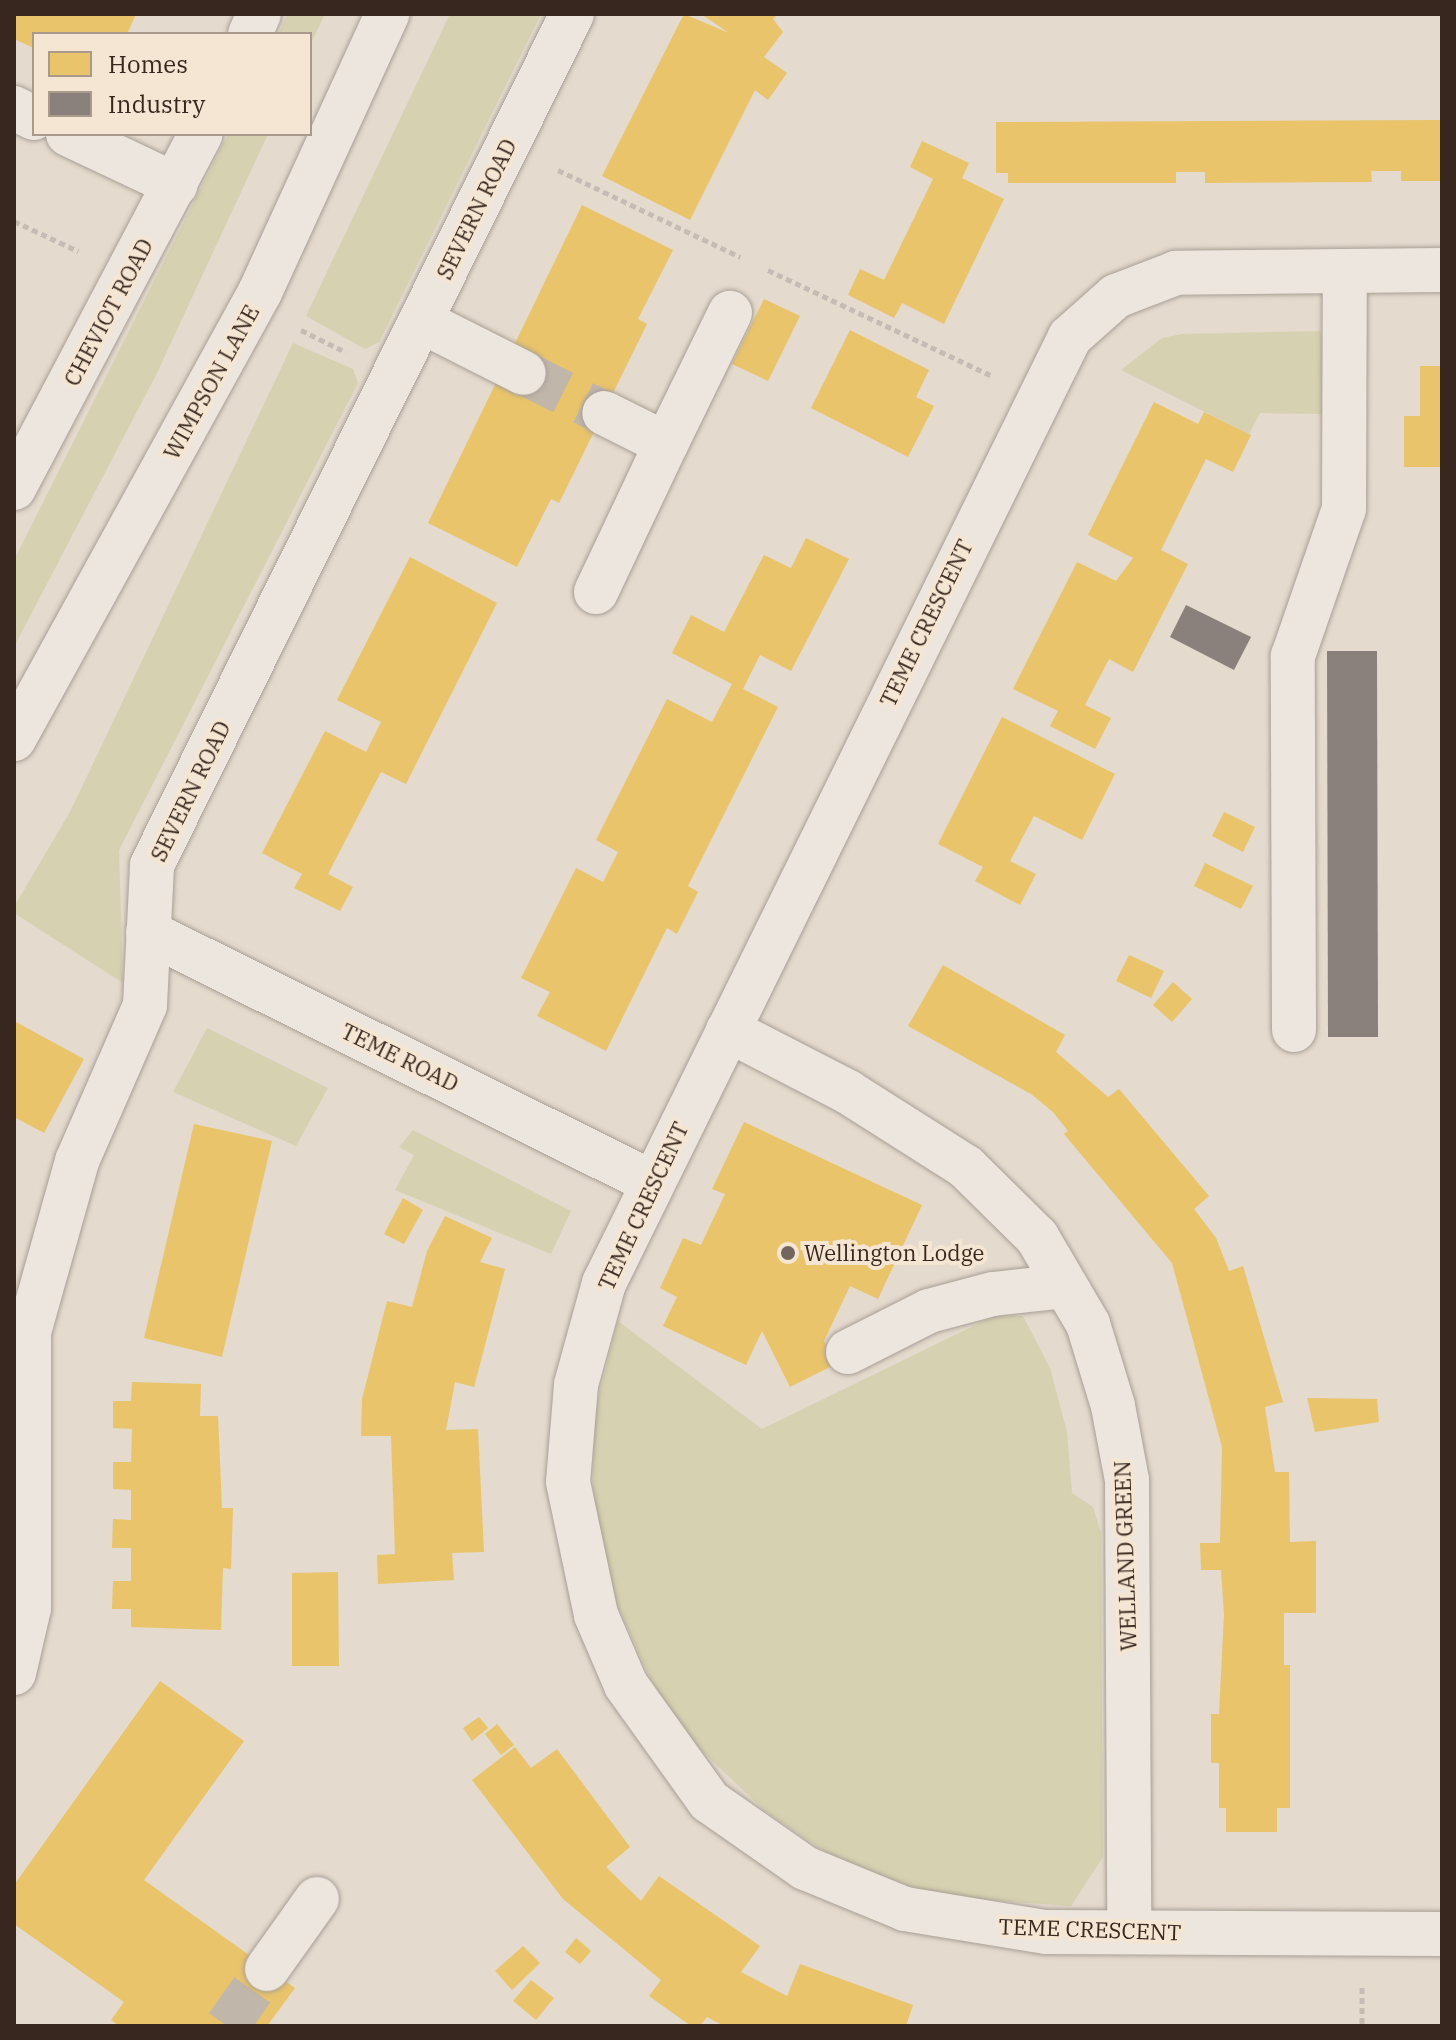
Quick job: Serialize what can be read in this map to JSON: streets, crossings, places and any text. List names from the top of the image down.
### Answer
{
  "streets": {
    "street": [
      "SEVERN ROAD",
      "CHEVIOT ROAD",
      "WIMPSON LANE",
      "TEME CRESCENT",
      "TEME ROAD",
      "WELLAND GREEN"
    ]
  },
  "crossings": [
    ["SEVERN ROAD", "TEME ROAD"],
    ["TEME CRESCENT", "TEME ROAD"],
    ["TEME CRESCENT", "WELLAND GREEN"]
  ],
  "places": ["Wellington Lodge"],
  "legend": ["Homes", "Industry"]
}
